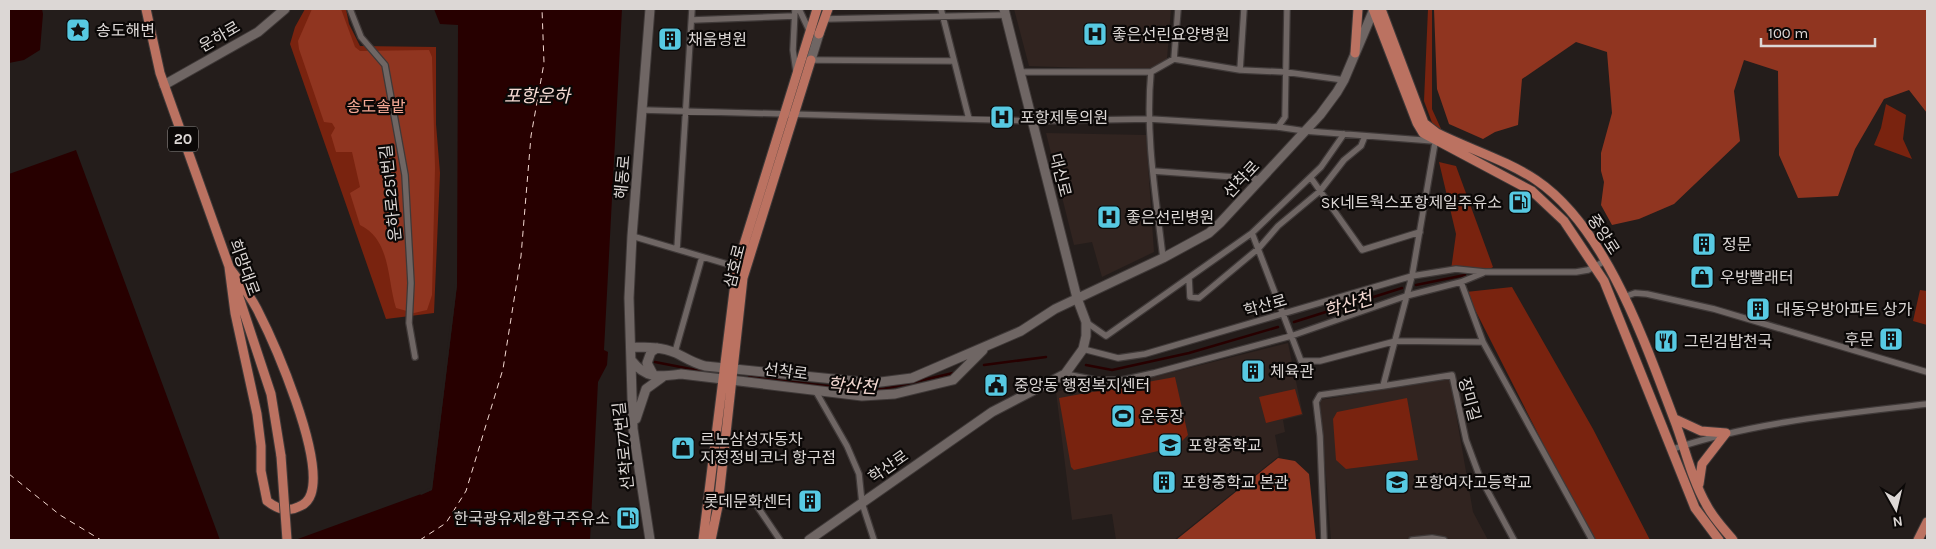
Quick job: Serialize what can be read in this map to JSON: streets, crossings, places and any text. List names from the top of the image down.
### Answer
{
  "streets": {
    "main road": [
      "20",
      "중앙로",
      "삼호로",
      "희망대로"
    ],
    "street": [
      "운하로",
      "대신로",
      "해동로",
      "선착로",
      "운하로251번길",
      "학산로",
      "장미길",
      "선착로77번길"
    ]
  },
  "crossings": [
    ["운하로", "희망대로"],
    ["대신로", "선착로"],
    ["대신로", "학산로"],
    ["해동로", "선착로"],
    ["해동로", "선착로77번길"],
    ["선착로", "중앙로"],
    ["선착로", "삼호로"],
    ["선착로", "선착로77번길"],
    ["중앙로", "학산로"]
  ],
  "water": ["포항운하", "학산천"],
  "parks": ["송도솔밭"],
  "places": {
    "place": ["송도해변"],
    "hospital": ["좋은선린요양병원", "포항제통의원", "좋은선린병원"],
    "building": [
      "채움병원",
      "정문",
      "대동우방아파트 상가",
      "후문",
      "체육관",
      "포항중학교 본관",
      "롯데문화센터"
    ],
    "fuel station": ["SK네트웍스포항제일주유소", "한국광유제2항구주유소"],
    "shop": ["우방빨래터", "르노삼성자동차 지정정비코너 항구점"],
    "restaurant": ["그린김밥천국"],
    "public building": ["중앙동 행정복지센터"],
    "sports": ["운동장"],
    "school or university": ["포항중학교", "포항여자고등학교"]
  },
  "scale_bar": "100 m",
  "north": "bottom"
}
